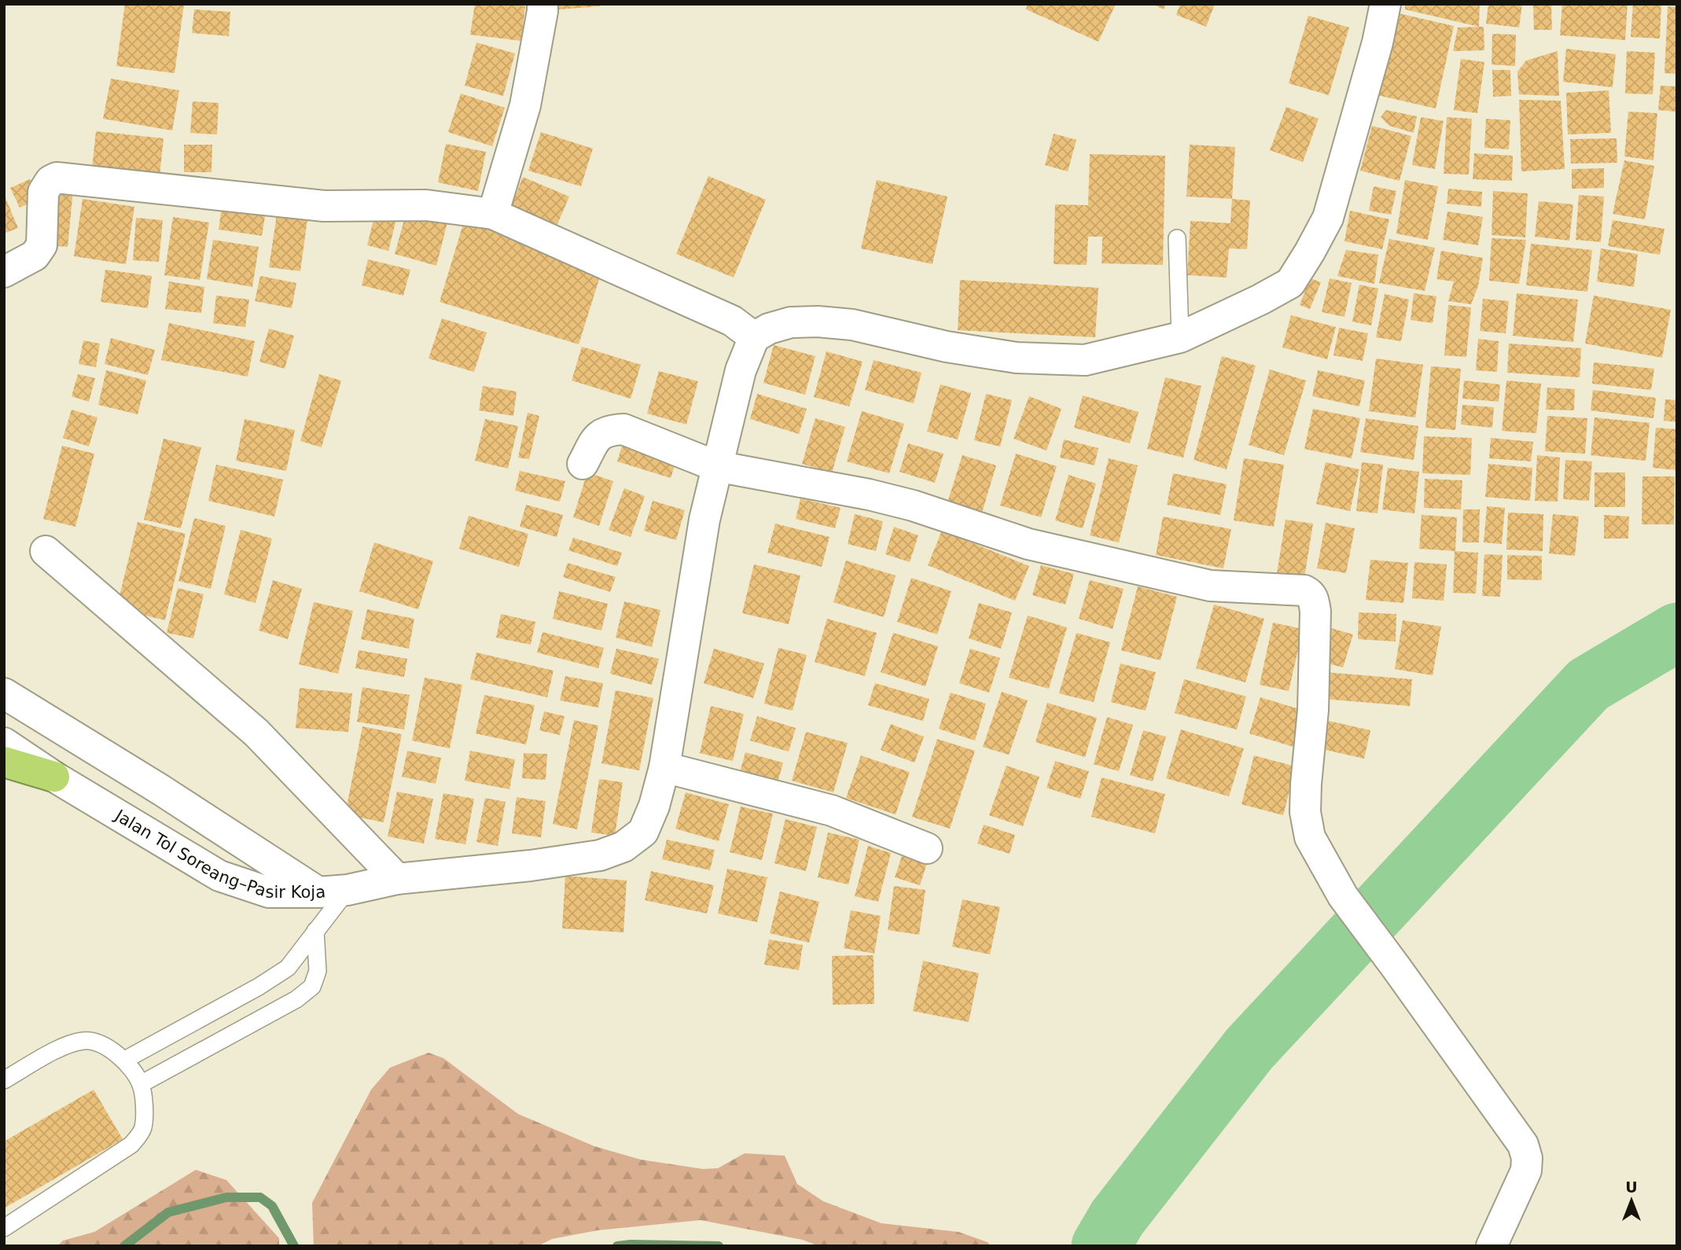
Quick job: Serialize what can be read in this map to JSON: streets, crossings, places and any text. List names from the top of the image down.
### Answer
{
  "streets": {
    "street": ["Jalan Tol Soreang–Pasir Koja"]
  },
  "north": "top"
}
